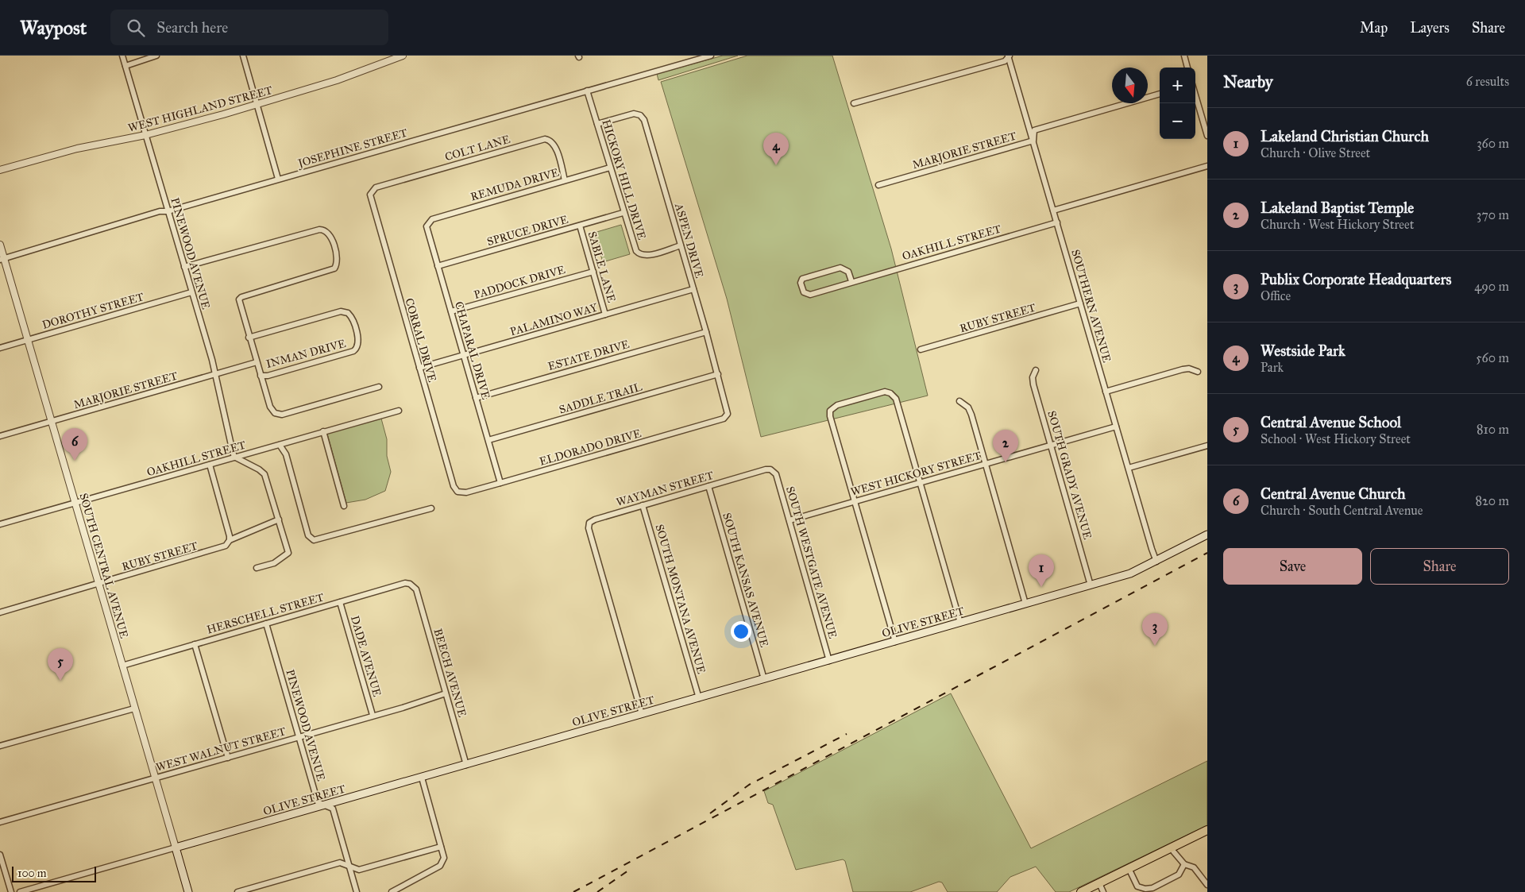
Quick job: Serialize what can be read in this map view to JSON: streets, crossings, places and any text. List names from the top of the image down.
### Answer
{
  "streets": {
    "main road": ["SOUTH CENTRAL AVENUE", "OLIVE STREET"],
    "street": [
      "WEST HIGHLAND STREET",
      "JOSEPHINE STREET",
      "COLT LANE",
      "MARJORIE STREET",
      "HICKORY HILL DRIVE",
      "REMUDA DRIVE",
      "SPRUCE DRIVE",
      "ASPEN DRIVE",
      "OAKHILL STREET",
      "PINEWOOD AVENUE",
      "SABLE LANE",
      "PADDOCK DRIVE",
      "SOUTHERN AVENUE",
      "DOROTHY STREET",
      "RUBY STREET",
      "PALAMINO WAY",
      "CORRAL DRIVE",
      "CHAPARAL DRIVE",
      "INMAN DRIVE",
      "ESTATE DRIVE",
      "SADDLE TRAIL",
      "ELDORADO DRIVE",
      "WEST HICKORY STREET",
      "SOUTH GRADY AVENUE",
      "WAYMAN STREET",
      "SOUTH WESTGATE AVENUE",
      "SOUTH KANSAS AVENUE",
      "SOUTH MONTANA AVENUE",
      "HERSCHELL STREET",
      "DADE AVENUE",
      "BEECH AVENUE",
      "WEST WALNUT STREET"
    ]
  },
  "crossings": [
    ["WEST HIGHLAND STREET", "PINEWOOD AVENUE"],
    ["JOSEPHINE STREET", "HICKORY HILL DRIVE"],
    ["JOSEPHINE STREET", "PINEWOOD AVENUE"],
    ["JOSEPHINE STREET", "SOUTH CENTRAL AVENUE"],
    ["COLT LANE", "REMUDA DRIVE"],
    ["COLT LANE", "CORRAL DRIVE"],
    ["MARJORIE STREET", "PINEWOOD AVENUE"],
    ["MARJORIE STREET", "SOUTHERN AVENUE"],
    ["MARJORIE STREET", "SOUTH CENTRAL AVENUE"],
    ["HICKORY HILL DRIVE", "REMUDA DRIVE"],
    ["HICKORY HILL DRIVE", "SPRUCE DRIVE"],
    ["HICKORY HILL DRIVE", "ASPEN DRIVE"],
    ["REMUDA DRIVE", "CHAPARAL DRIVE"],
    ["SPRUCE DRIVE", "SABLE LANE"],
    ["SPRUCE DRIVE", "CHAPARAL DRIVE"],
    ["ASPEN DRIVE", "PALAMINO WAY"],
    ["ASPEN DRIVE", "ESTATE DRIVE"],
    ["ASPEN DRIVE", "SADDLE TRAIL"],
    ["ASPEN DRIVE", "ELDORADO DRIVE"],
    ["OAKHILL STREET", "PINEWOOD AVENUE"],
    ["OAKHILL STREET", "SOUTHERN AVENUE"],
    ["OAKHILL STREET", "SOUTH CENTRAL AVENUE"],
    ["PINEWOOD AVENUE", "DOROTHY STREET"],
    ["PINEWOOD AVENUE", "HERSCHELL STREET"],
    ["PINEWOOD AVENUE", "OLIVE STREET"],
    ["PINEWOOD AVENUE", "WEST WALNUT STREET"],
    ["SABLE LANE", "PADDOCK DRIVE"],
    ["SABLE LANE", "PALAMINO WAY"],
    ["PADDOCK DRIVE", "CHAPARAL DRIVE"],
    ["SOUTHERN AVENUE", "RUBY STREET"],
    ["SOUTHERN AVENUE", "WEST HICKORY STREET"],
    ["SOUTHERN AVENUE", "OLIVE STREET"],
    ["DOROTHY STREET", "SOUTH CENTRAL AVENUE"],
    ["RUBY STREET", "SOUTH CENTRAL AVENUE"],
    ["PALAMINO WAY", "CORRAL DRIVE"],
    ["PALAMINO WAY", "CHAPARAL DRIVE"],
    ["CORRAL DRIVE", "ELDORADO DRIVE"],
    ["CHAPARAL DRIVE", "ESTATE DRIVE"],
    ["CHAPARAL DRIVE", "SADDLE TRAIL"],
    ["CHAPARAL DRIVE", "ELDORADO DRIVE"],
    ["WEST HICKORY STREET", "SOUTH GRADY AVENUE"],
    ["WEST HICKORY STREET", "SOUTH WESTGATE AVENUE"],
    ["SOUTH GRADY AVENUE", "OLIVE STREET"],
    ["WAYMAN STREET", "SOUTH WESTGATE AVENUE"],
    ["WAYMAN STREET", "SOUTH KANSAS AVENUE"],
    ["WAYMAN STREET", "SOUTH MONTANA AVENUE"],
    ["WAYMAN STREET", "OLIVE STREET"],
    ["SOUTH WESTGATE AVENUE", "OLIVE STREET"],
    ["SOUTH CENTRAL AVENUE", "HERSCHELL STREET"],
    ["SOUTH CENTRAL AVENUE", "OLIVE STREET"],
    ["SOUTH CENTRAL AVENUE", "WEST WALNUT STREET"],
    ["SOUTH KANSAS AVENUE", "OLIVE STREET"],
    ["SOUTH MONTANA AVENUE", "OLIVE STREET"],
    ["HERSCHELL STREET", "DADE AVENUE"],
    ["HERSCHELL STREET", "BEECH AVENUE"],
    ["OLIVE STREET", "BEECH AVENUE"],
    ["DADE AVENUE", "WEST WALNUT STREET"],
    ["BEECH AVENUE", "WEST WALNUT STREET"]
  ],
  "scale_bar": "100 m",
  "north": "bottom",
  "page": {
    "header": "Waypost",
    "search": "Search here",
    "nav": ["Map", "Layers", "Share"],
    "heading": ["Nearby", "6 results"],
    "map_buttons": ["+", "−"],
    "list": [
      {
        "mark": "1",
        "name": "Lakeland Christian Church",
        "note": "Church · Olive Street",
        "value": "360 m"
      },
      {
        "mark": "2",
        "name": "Lakeland Baptist Temple",
        "note": "Church · West Hickory Street",
        "value": "370 m"
      },
      {
        "mark": "3",
        "name": "Publix Corporate Headquarters",
        "note": "Office",
        "value": "490 m"
      },
      {
        "mark": "4",
        "name": "Westside Park",
        "note": "Park",
        "value": "560 m"
      },
      {
        "mark": "5",
        "name": "Central Avenue School",
        "note": "School · West Hickory Street",
        "value": "810 m"
      },
      {
        "mark": "6",
        "name": "Central Avenue Church",
        "note": "Church · South Central Avenue",
        "value": "820 m"
      }
    ],
    "pins": [
      "4",
      "6",
      "2",
      "1",
      "3",
      "5"
    ],
    "buttons": ["Save", "Share"],
    "scale": "100 m"
  }
}
